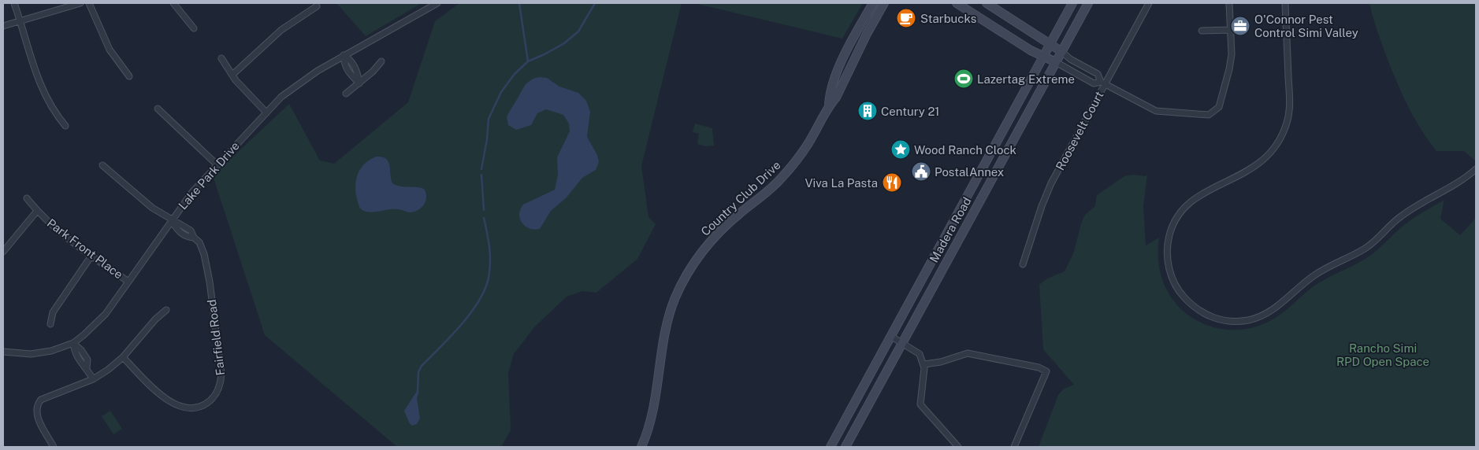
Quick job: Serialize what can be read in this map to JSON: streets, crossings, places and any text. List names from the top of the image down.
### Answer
{
  "streets": {
    "main road": ["Country Club Drive", "Madera Road"],
    "street": [
      "Roosevelt Court",
      "Lake Park Drive",
      "Park Front Place",
      "Fairfield Road"
    ]
  },
  "crossings": [
    ["Lake Park Drive", "Park Front Place"],
    ["Lake Park Drive", "Fairfield Road"]
  ],
  "parks": ["Rancho Simi RPD Open Space"],
  "places": {
    "cafe": ["Starbucks"],
    "office": ["O'Connor Pest Control Simi Valley"],
    "sports": ["Lazertag Extreme"],
    "building": ["Century 21"],
    "place": ["Wood Ranch Clock"],
    "public building": ["PostalAnnex"],
    "restaurant": ["Viva La Pasta"]
  }
}
